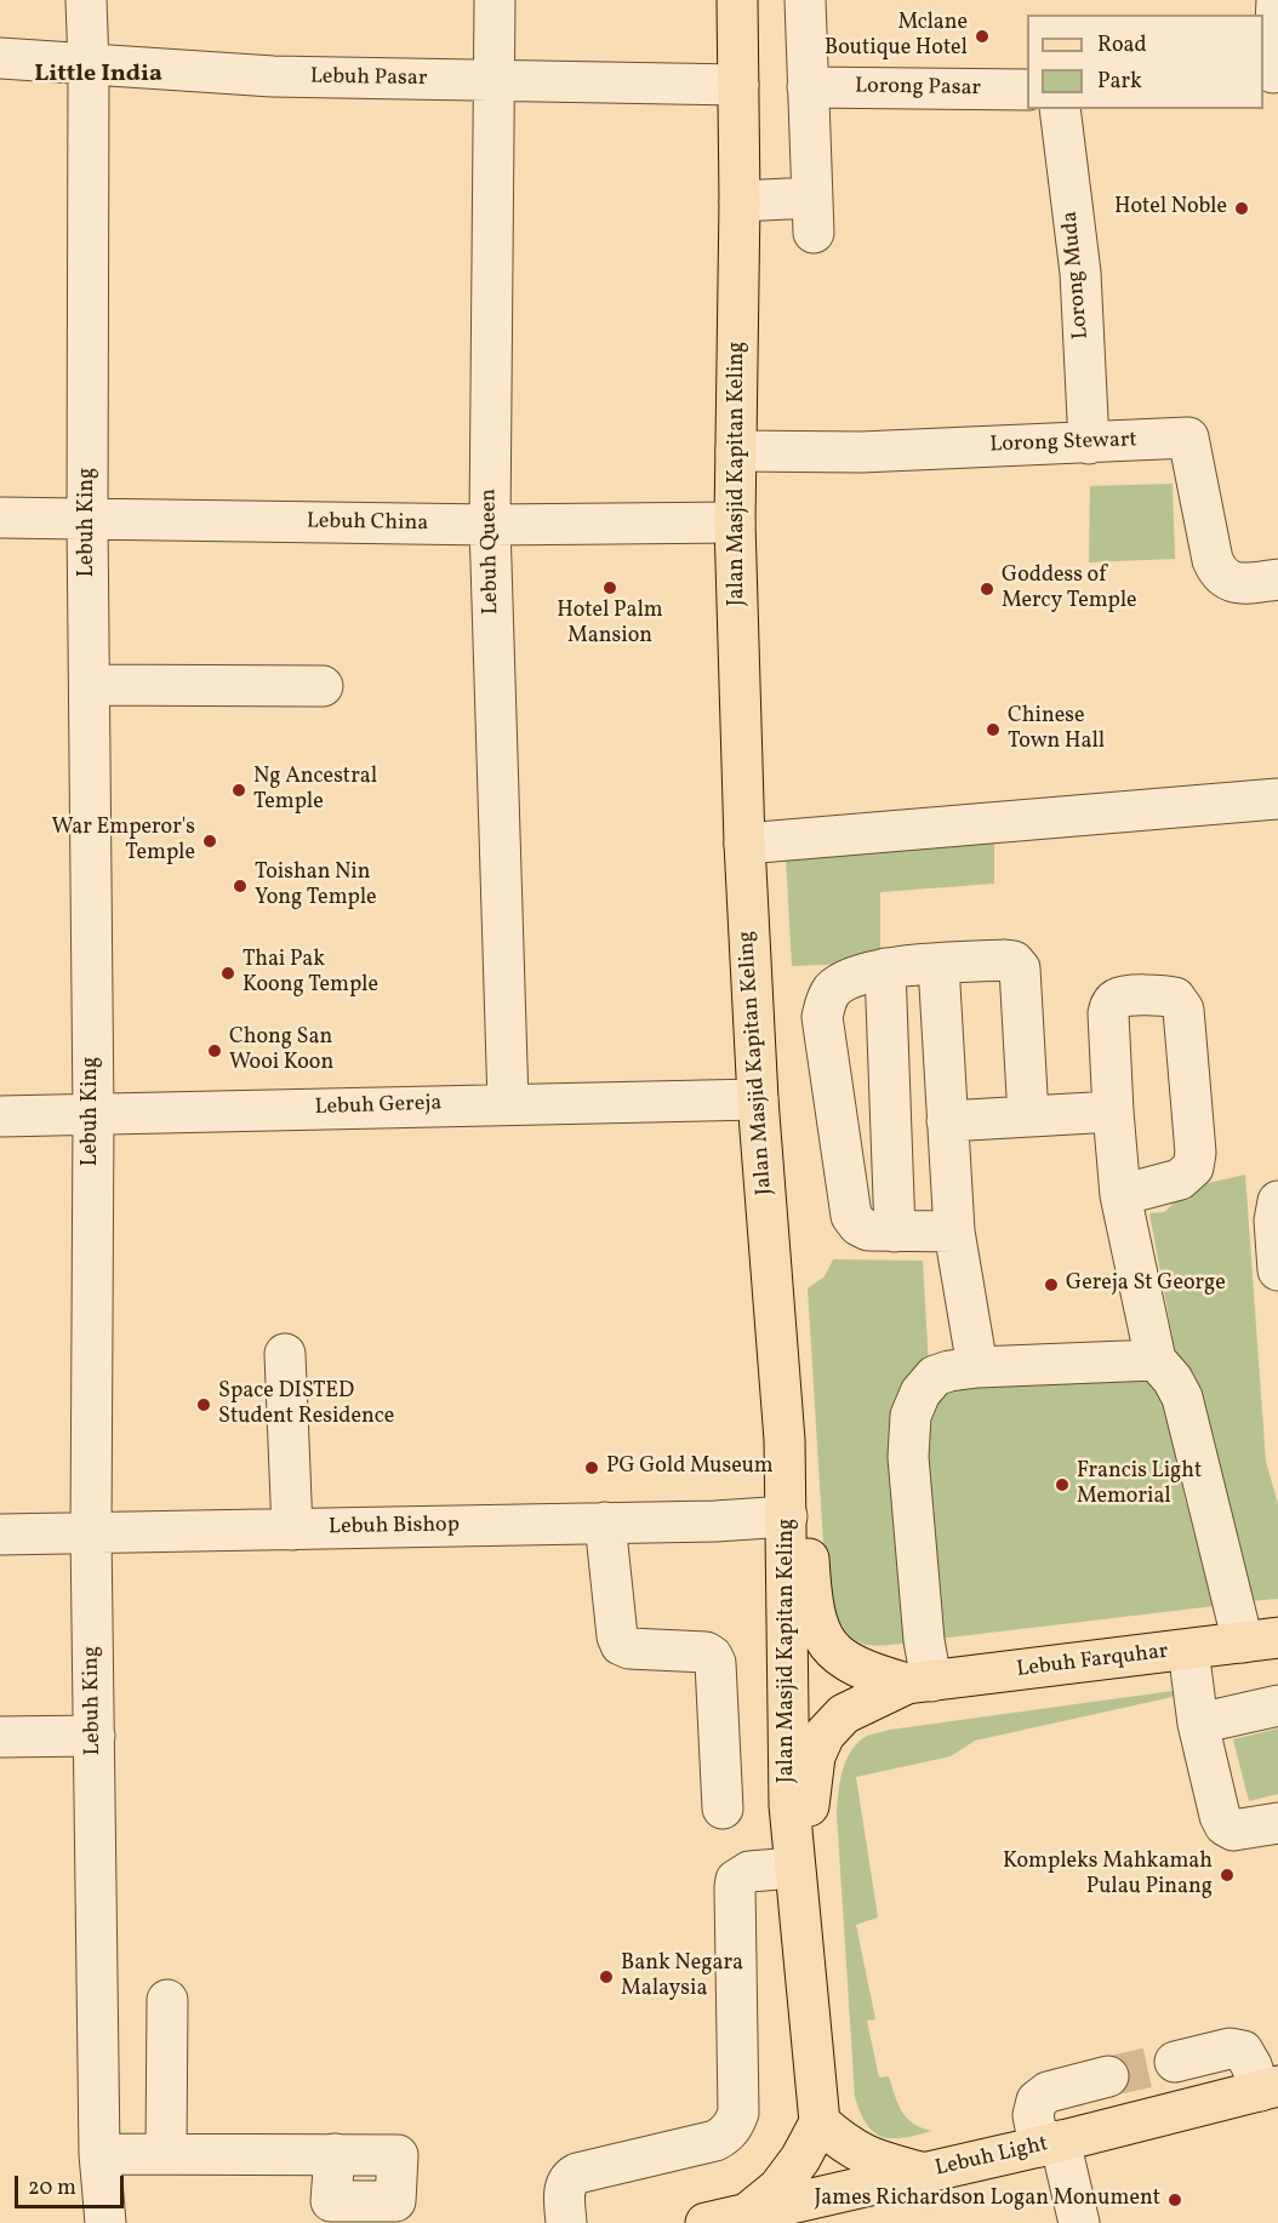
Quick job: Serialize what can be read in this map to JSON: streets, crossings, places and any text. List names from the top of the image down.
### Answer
{
  "streets": {
    "main road": ["Jalan Masjid Kapitan Keling", "Lebuh Farquhar", "Lebuh Light"],
    "street": [
      "Lebuh Pasar",
      "Lorong Pasar",
      "Lorong Muda",
      "Lorong Stewart",
      "Lebuh King",
      "Lebuh China",
      "Lebuh Queen",
      "Lebuh Gereja",
      "Lebuh Bishop"
    ]
  },
  "crossings": [
    ["Lebuh Pasar", "Jalan Masjid Kapitan Keling"],
    ["Lebuh Pasar", "Lebuh King"],
    ["Lebuh Pasar", "Lebuh Queen"],
    ["Lorong Muda", "Lorong Stewart"],
    ["Lorong Stewart", "Jalan Masjid Kapitan Keling"],
    ["Jalan Masjid Kapitan Keling", "Lebuh China"],
    ["Jalan Masjid Kapitan Keling", "Lebuh Gereja"],
    ["Jalan Masjid Kapitan Keling", "Lebuh Bishop"],
    ["Jalan Masjid Kapitan Keling", "Lebuh Farquhar"],
    ["Lebuh King", "Lebuh China"],
    ["Lebuh King", "Lebuh Gereja"],
    ["Lebuh King", "Lebuh Bishop"],
    ["Lebuh China", "Lebuh Queen"],
    ["Lebuh Queen", "Lebuh Gereja"],
    ["Lebuh Bishop", "Lebuh Farquhar"]
  ],
  "districts": ["Little India"],
  "places": [
    "Mclane Boutique Hotel",
    "Hotel Noble",
    "Hotel Palm Mansion",
    "Goddess of Mercy Temple",
    "Chinese Town Hall",
    "Ng Ancestral Temple",
    "War Emperor's Temple",
    "Toishan Nin Yong Temple",
    "Thai Pak Koong Temple",
    "Chong San Wooi Koon",
    "Gereja St George",
    "Space DISTED Student Residence",
    "PG Gold Museum",
    "Francis Light Memorial",
    "Kompleks Mahkamah Pulau Pinang",
    "Bank Negara Malaysia",
    "James Richardson Logan Monument"
  ],
  "legend": ["Road", "Park"],
  "scale_bar": "20 m"
}
